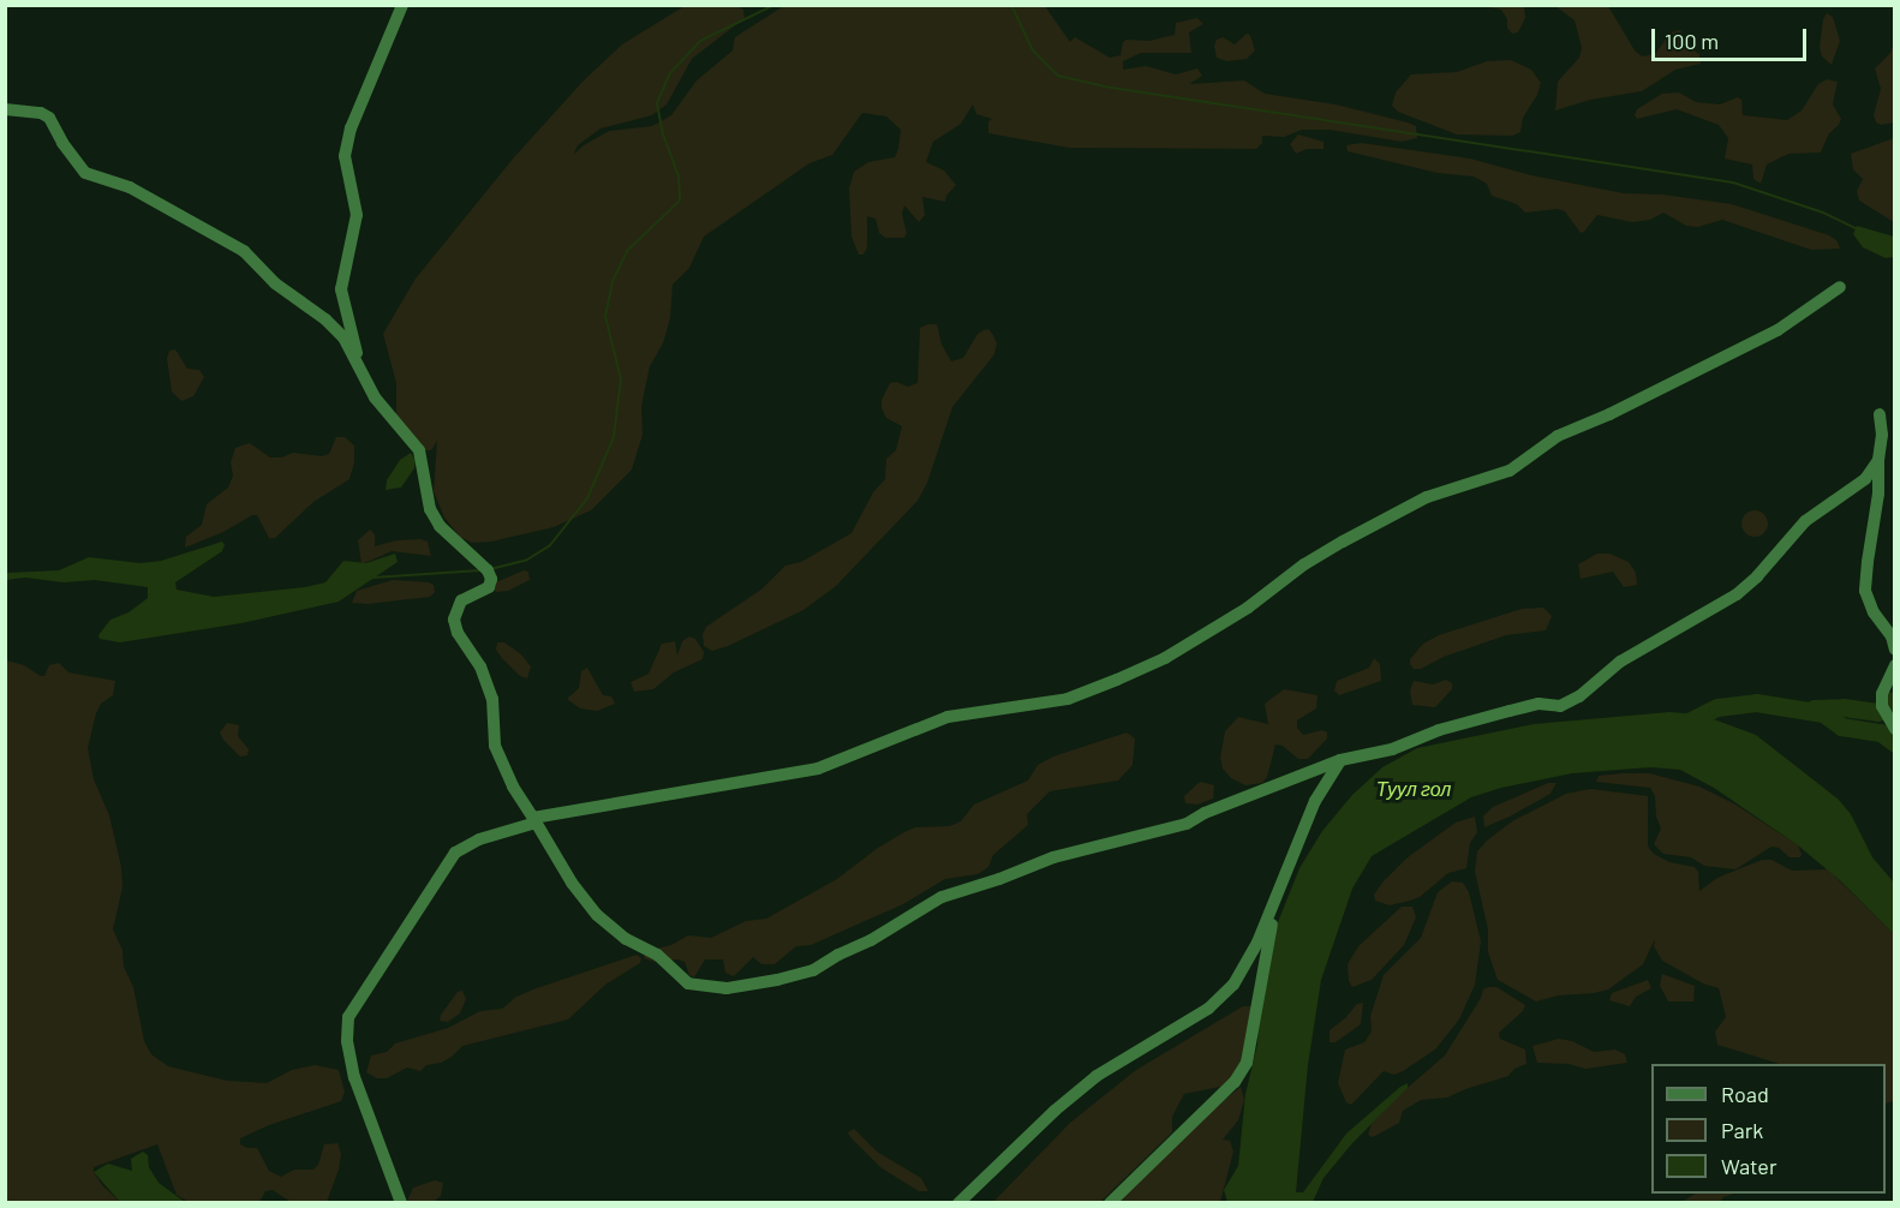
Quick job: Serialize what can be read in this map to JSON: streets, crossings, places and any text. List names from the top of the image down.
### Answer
{
  "water": ["Туул гол"],
  "legend": ["Road", "Park", "Water"],
  "scale_bar": "100 m"
}
